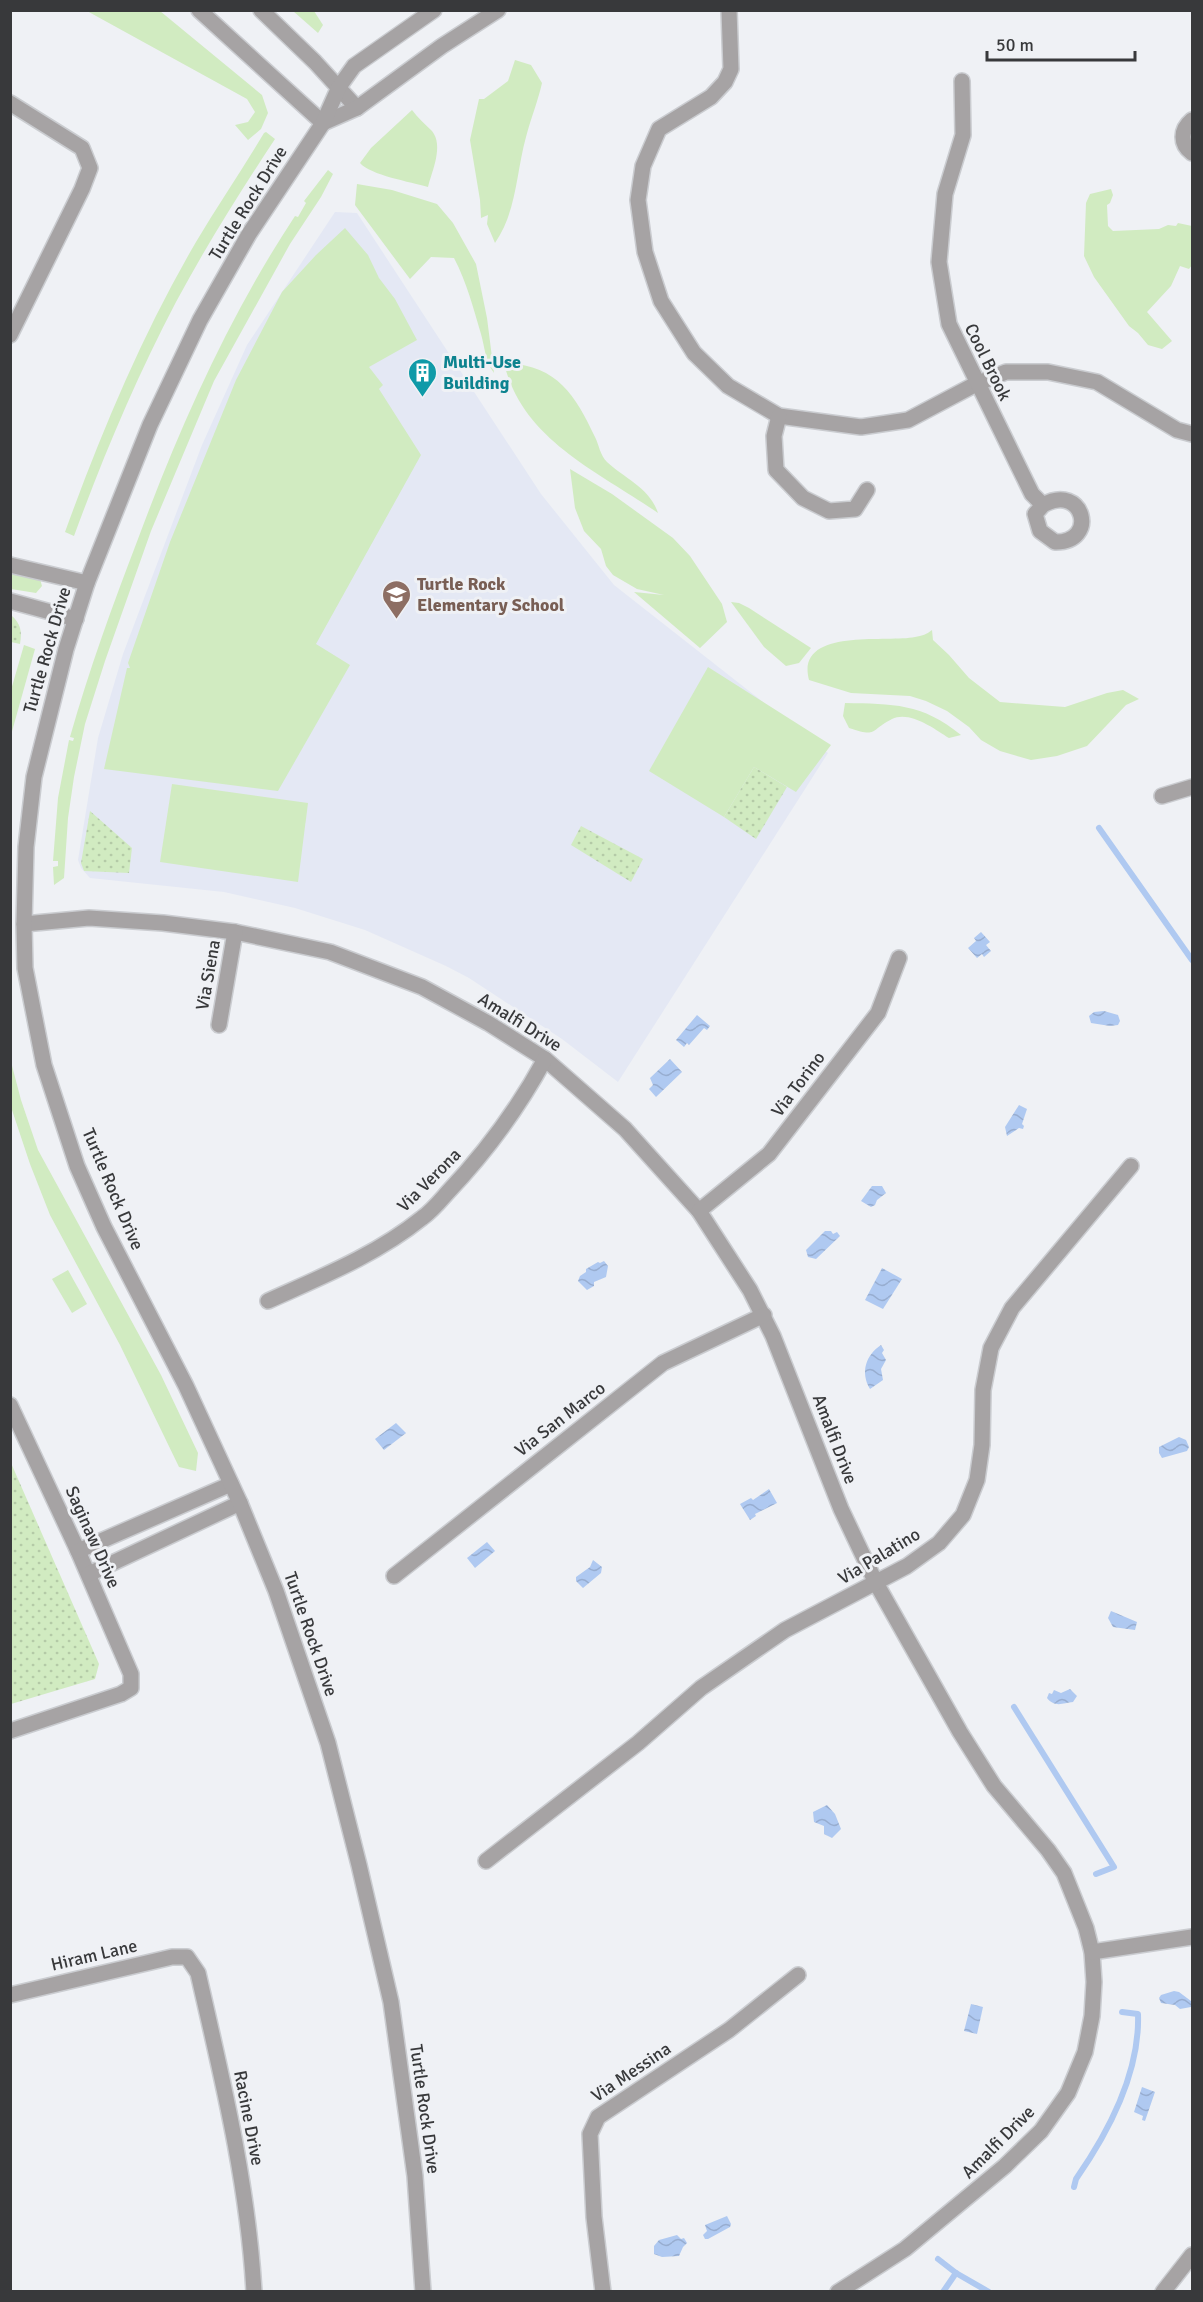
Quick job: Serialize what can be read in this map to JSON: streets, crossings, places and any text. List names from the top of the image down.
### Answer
{
  "streets": {
    "street": [
      "Turtle Rock Drive",
      "Cool Brook",
      "Via Siena",
      "Amalfi Drive",
      "Via Torino",
      "Via Verona",
      "Via San Marco",
      "Saginaw Drive",
      "Via Palatino",
      "Hiram Lane",
      "Via Messina",
      "Racine Drive"
    ]
  },
  "crossings": [
    ["Turtle Rock Drive", "Amalfi Drive"],
    ["Via Siena", "Amalfi Drive"],
    ["Amalfi Drive", "Via Torino"],
    ["Amalfi Drive", "Via Verona"],
    ["Amalfi Drive", "Via San Marco"],
    ["Amalfi Drive", "Via Palatino"],
    ["Hiram Lane", "Racine Drive"]
  ],
  "places": {
    "building": ["Multi-Use Building"],
    "school or university": ["Turtle Rock Elementary School"]
  },
  "scale_bar": "50 m"
}
